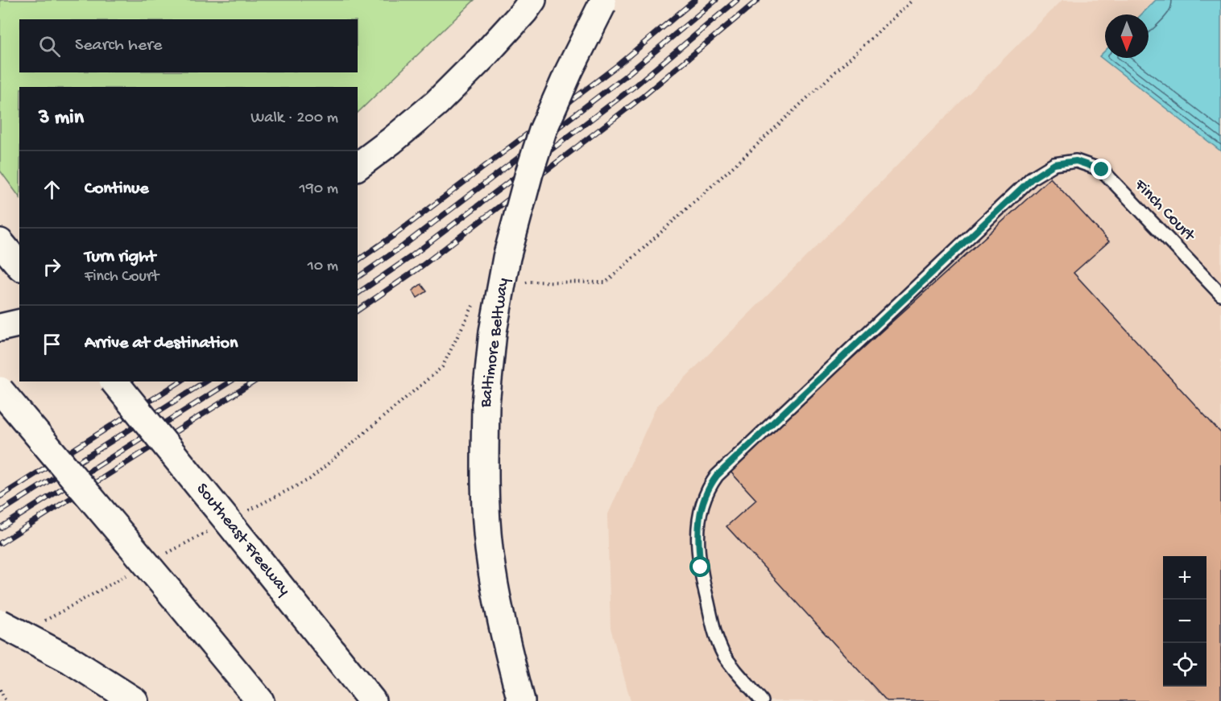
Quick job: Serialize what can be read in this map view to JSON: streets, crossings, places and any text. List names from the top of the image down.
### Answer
{
  "streets": {
    "highway": ["Baltimore Beltway", "Southeast Freeway"],
    "lane": ["Finch Court"]
  },
  "north": "bottom",
  "page": {
    "search": "Search here",
    "heading": ["3 min", "Walk · 200 m"],
    "list": [
      ["Continue", "190 m"],
      ["Turn right", "Finch Court", "10 m"],
      "Arrive at destination"
    ],
    "map_buttons": ["+", "−"]
  }
}
